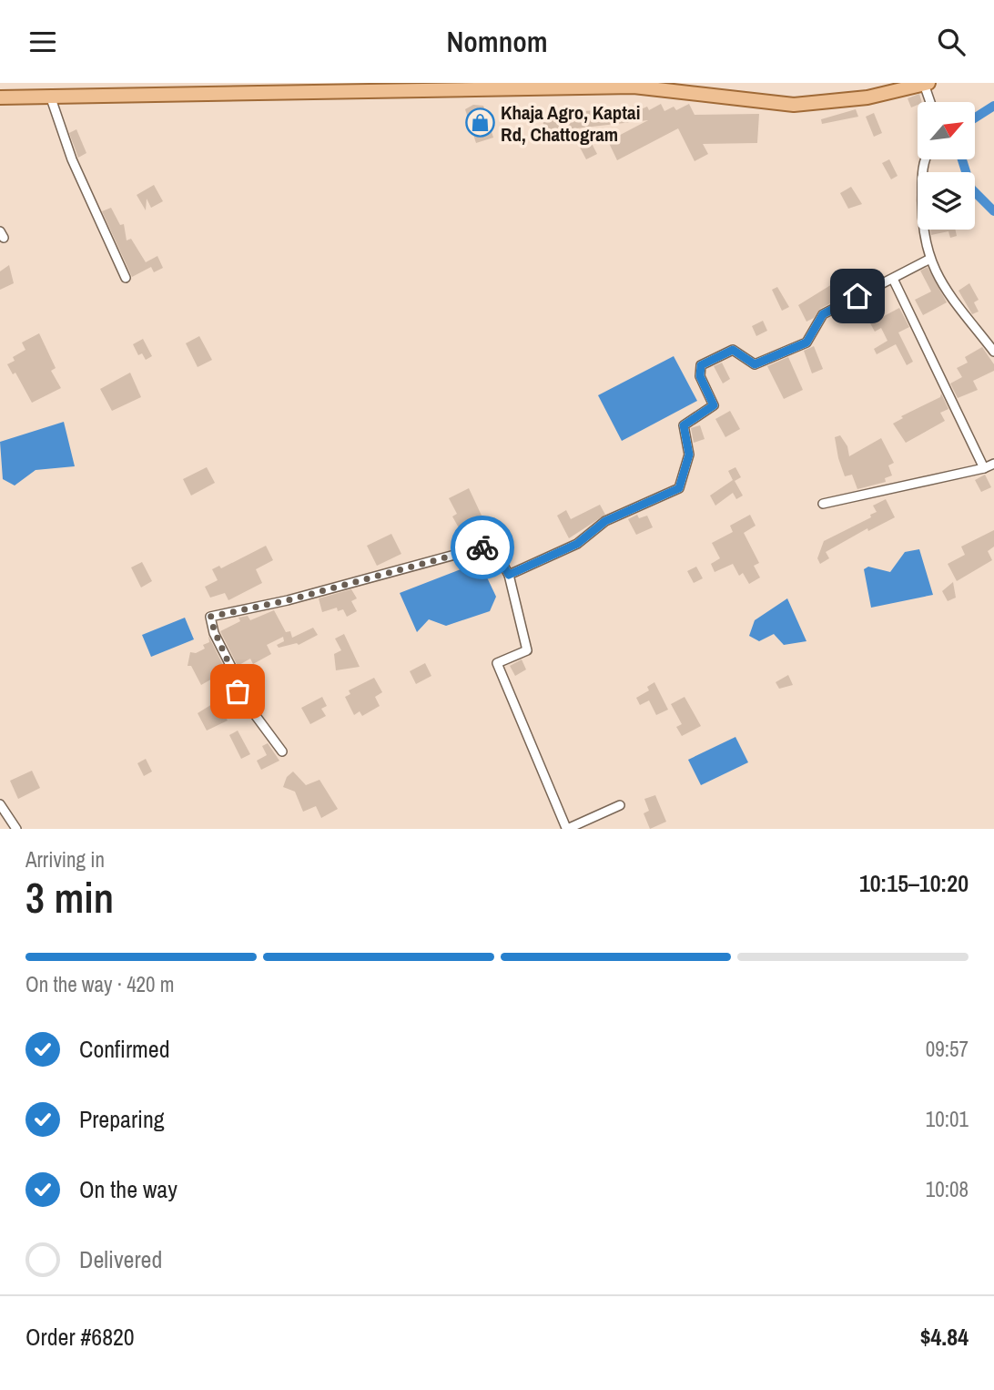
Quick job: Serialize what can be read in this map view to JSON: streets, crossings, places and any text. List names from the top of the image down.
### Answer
{
  "places": {
    "shop": ["Khaja Agro, Kaptai Rd, Chattogram"]
  },
  "north": "top right",
  "page": {
    "header": "Nomnom",
    "heading": ["3 min", "Arriving in", "10:15–10:20"],
    "panel": ["Order #6820", "$4.84"],
    "bar": "On the way · 420 m",
    "list": [
      ["Confirmed", "09:57"],
      ["Preparing", "10:01"],
      ["On the way", "10:08"],
      "Delivered"
    ]
  }
}
